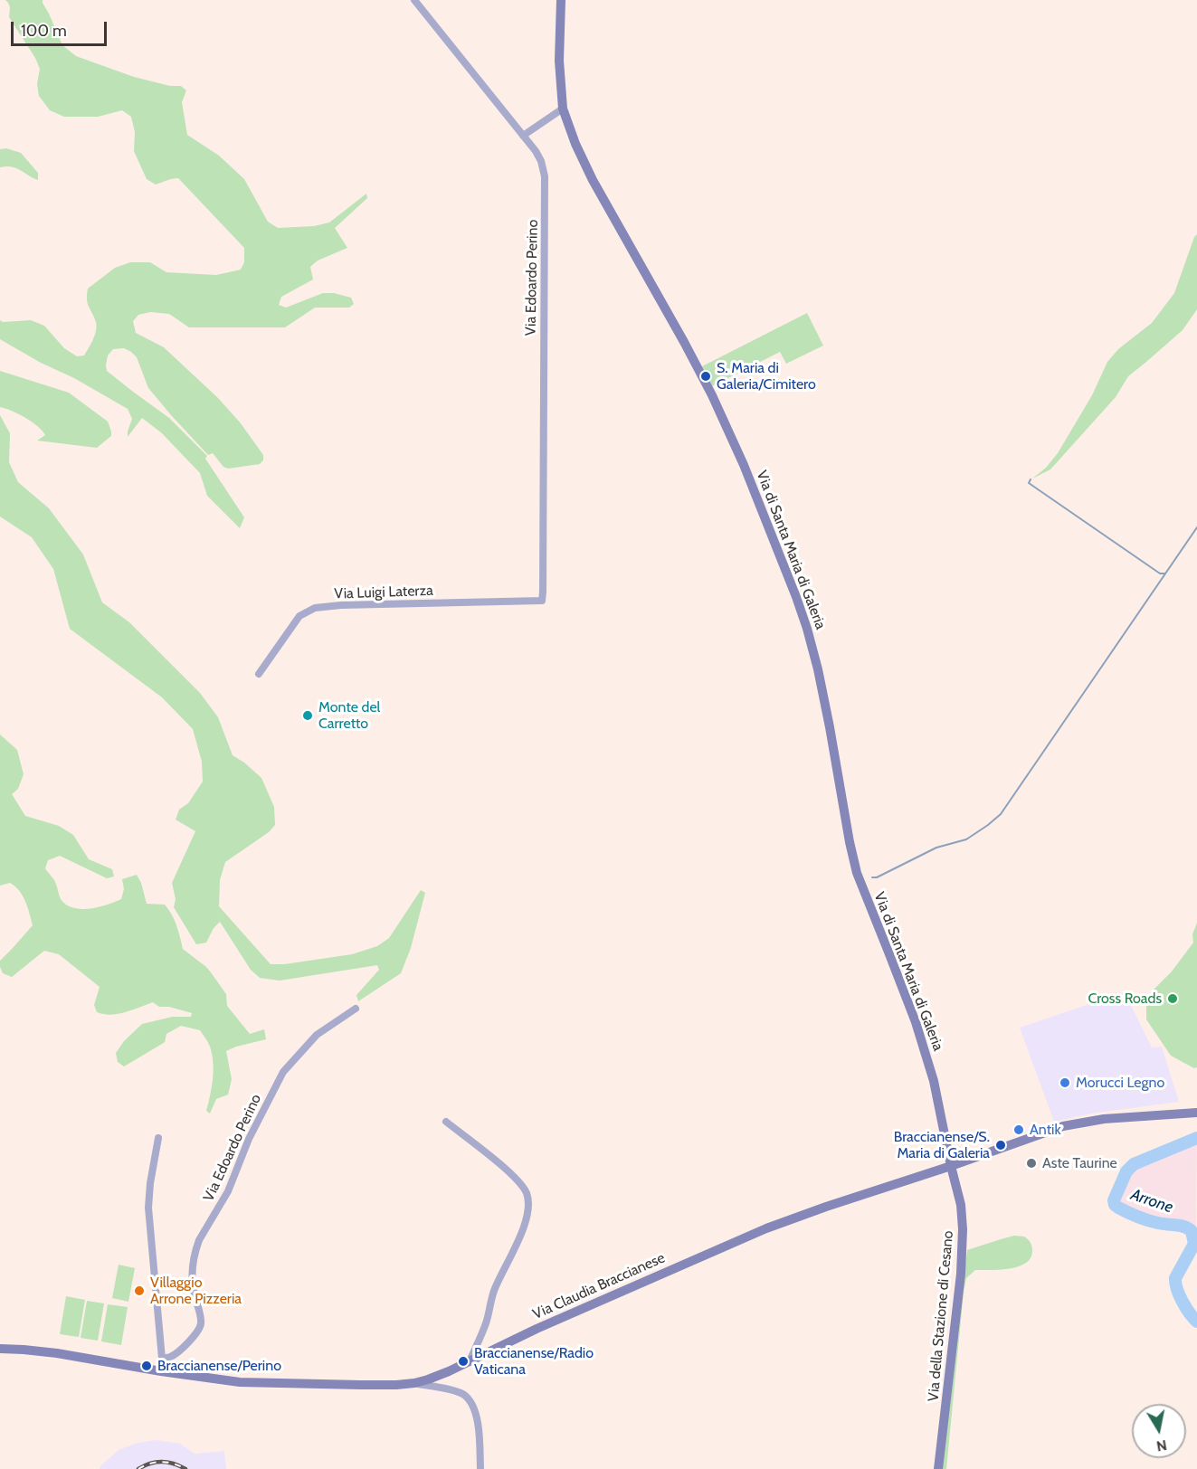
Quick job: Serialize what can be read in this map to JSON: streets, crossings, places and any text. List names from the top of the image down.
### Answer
{
  "streets": {
    "street": [
      "Via Edoardo Perino",
      "Via di Santa Maria di Galeria",
      "Via Luigi Laterza",
      "Via Claudia Braccianese",
      "Via della Stazione di Cesano"
    ]
  },
  "crossings": [
    ["Via Edoardo Perino", "Via Luigi Laterza"],
    ["Via di Santa Maria di Galeria", "Via Claudia Braccianese"],
    ["Via di Santa Maria di Galeria", "Via della Stazione di Cesano"],
    ["Via Claudia Braccianese", "Via della Stazione di Cesano"]
  ],
  "water": ["Arrone"],
  "places": [
    "S. Maria di Galeria/Cimitero",
    "Monte del Carretto",
    "Cross Roads",
    "Morucci Legno",
    "Antik",
    "Braccianense/S. Maria di Galeria",
    "Aste Taurine",
    "Villaggio Arrone Pizzeria",
    "Braccianense/Radio Vaticana",
    "Braccianense/Perino"
  ],
  "scale_bar": "100 m",
  "north": "bottom"
}
